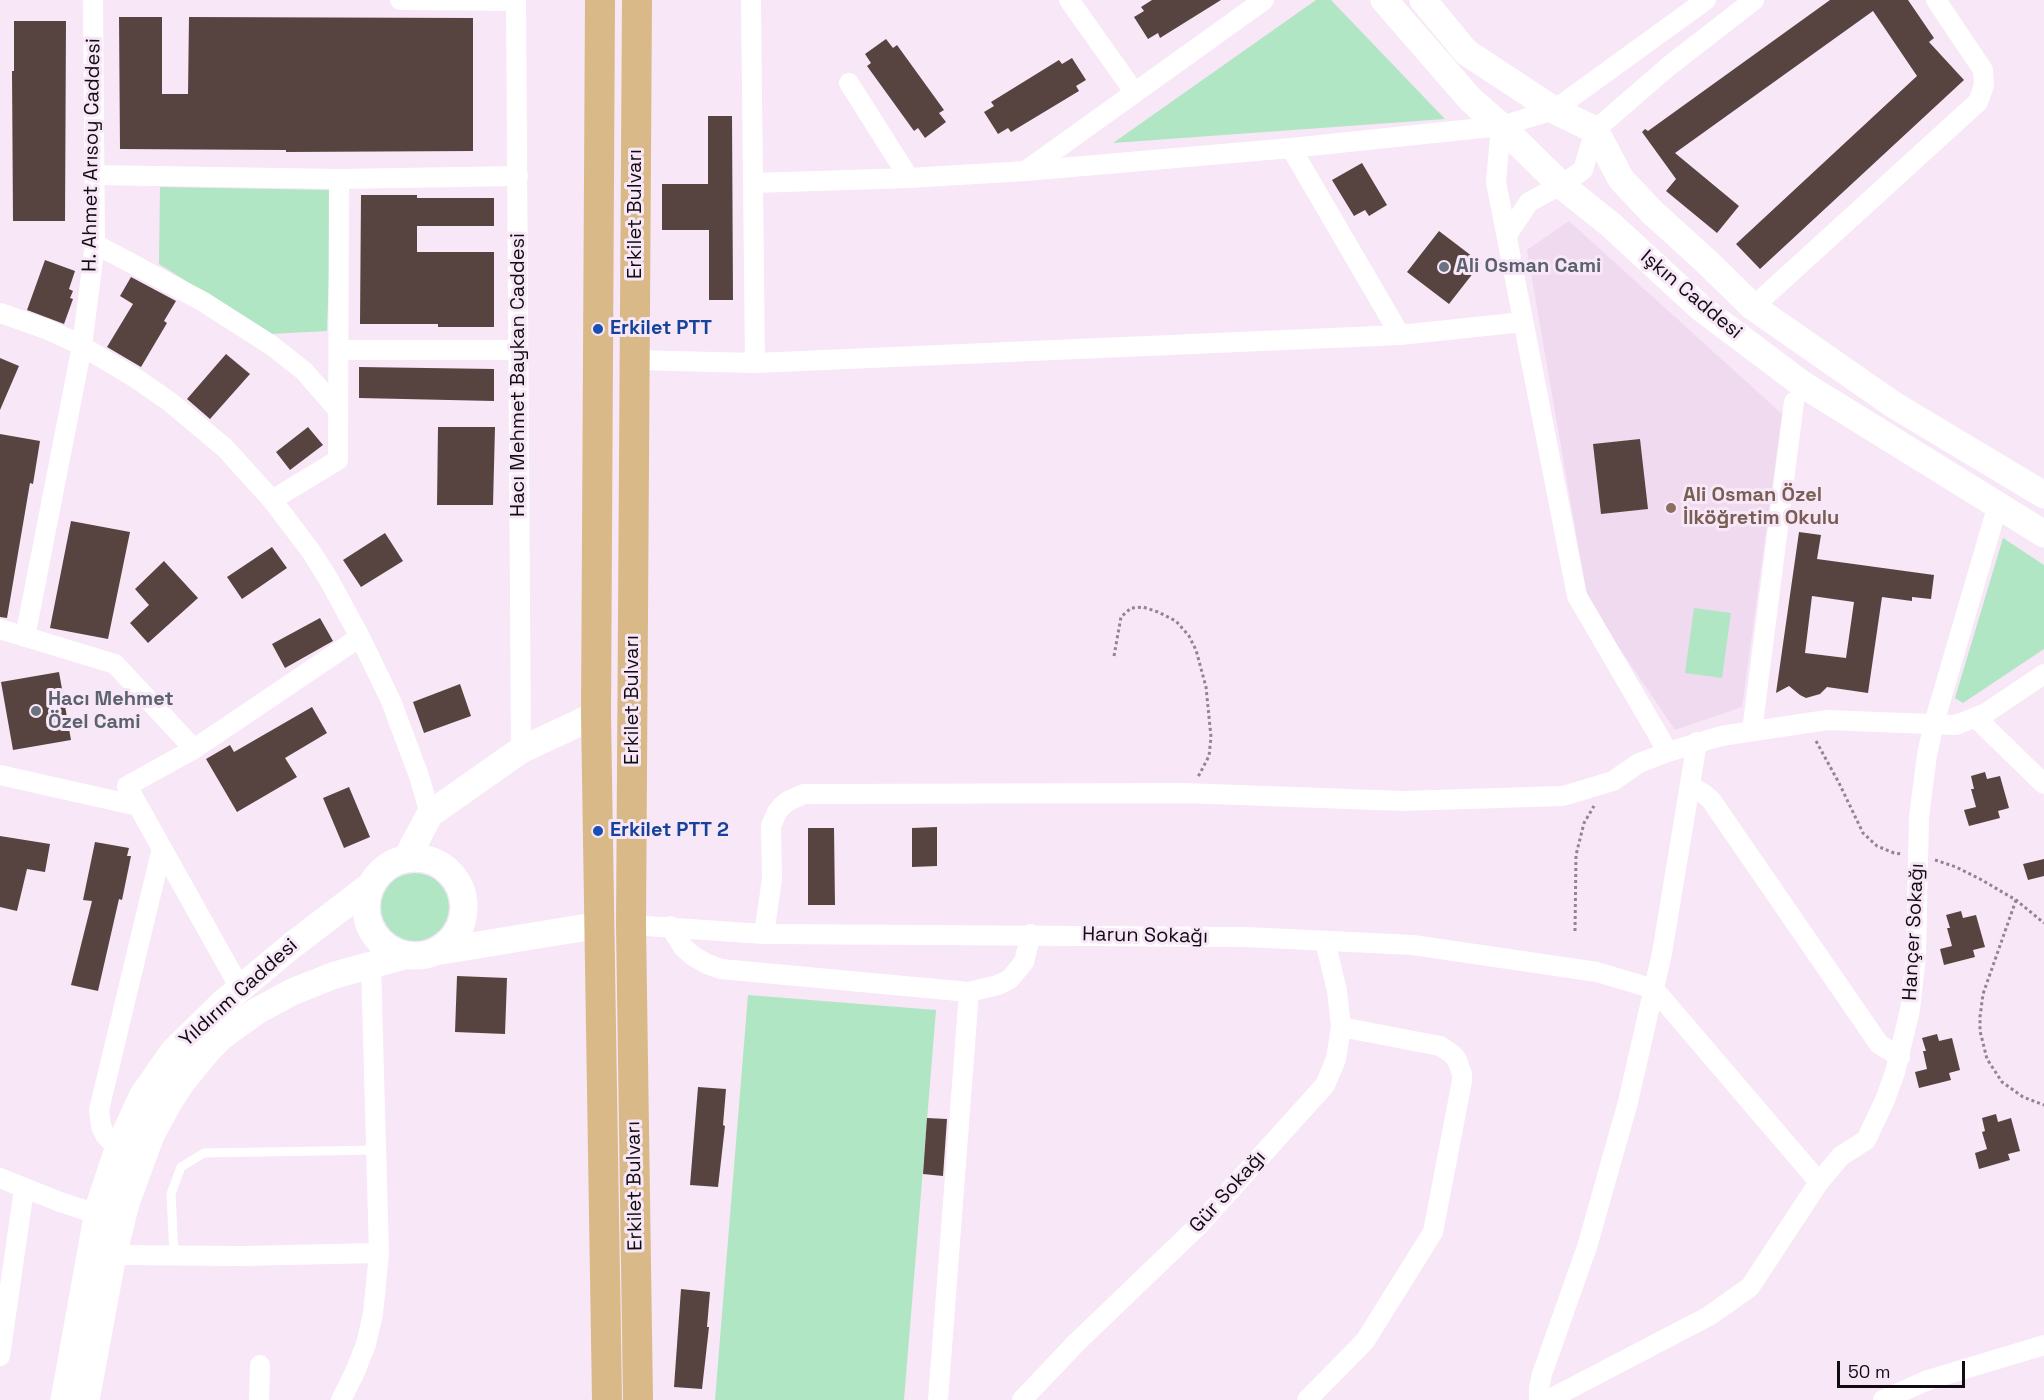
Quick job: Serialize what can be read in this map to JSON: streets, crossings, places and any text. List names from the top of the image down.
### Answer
{
  "streets": {
    "main road": ["Erkilet Bulvarı"],
    "street": [
      "H. Ahmet Arısoy Caddesi",
      "Işkın Caddesi",
      "Hacı Mehmet Baykan Caddesi",
      "Hançer Sokağı",
      "Harun Sokağı",
      "Yıldırım Caddesi",
      "Gür Sokağı"
    ]
  },
  "crossings": [
    ["Erkilet Bulvarı", "Harun Sokağı"],
    ["Erkilet Bulvarı", "Yıldırım Caddesi"],
    ["Harun Sokağı", "Gür Sokağı"]
  ],
  "places": [
    "Ali Osman Cami",
    "Erkilet PTT",
    "Ali Osman Özel İlköğretim Okulu",
    "Hacı Mehmet Özel Cami",
    "Erkilet PTT 2"
  ],
  "scale_bar": "50 m"
}
